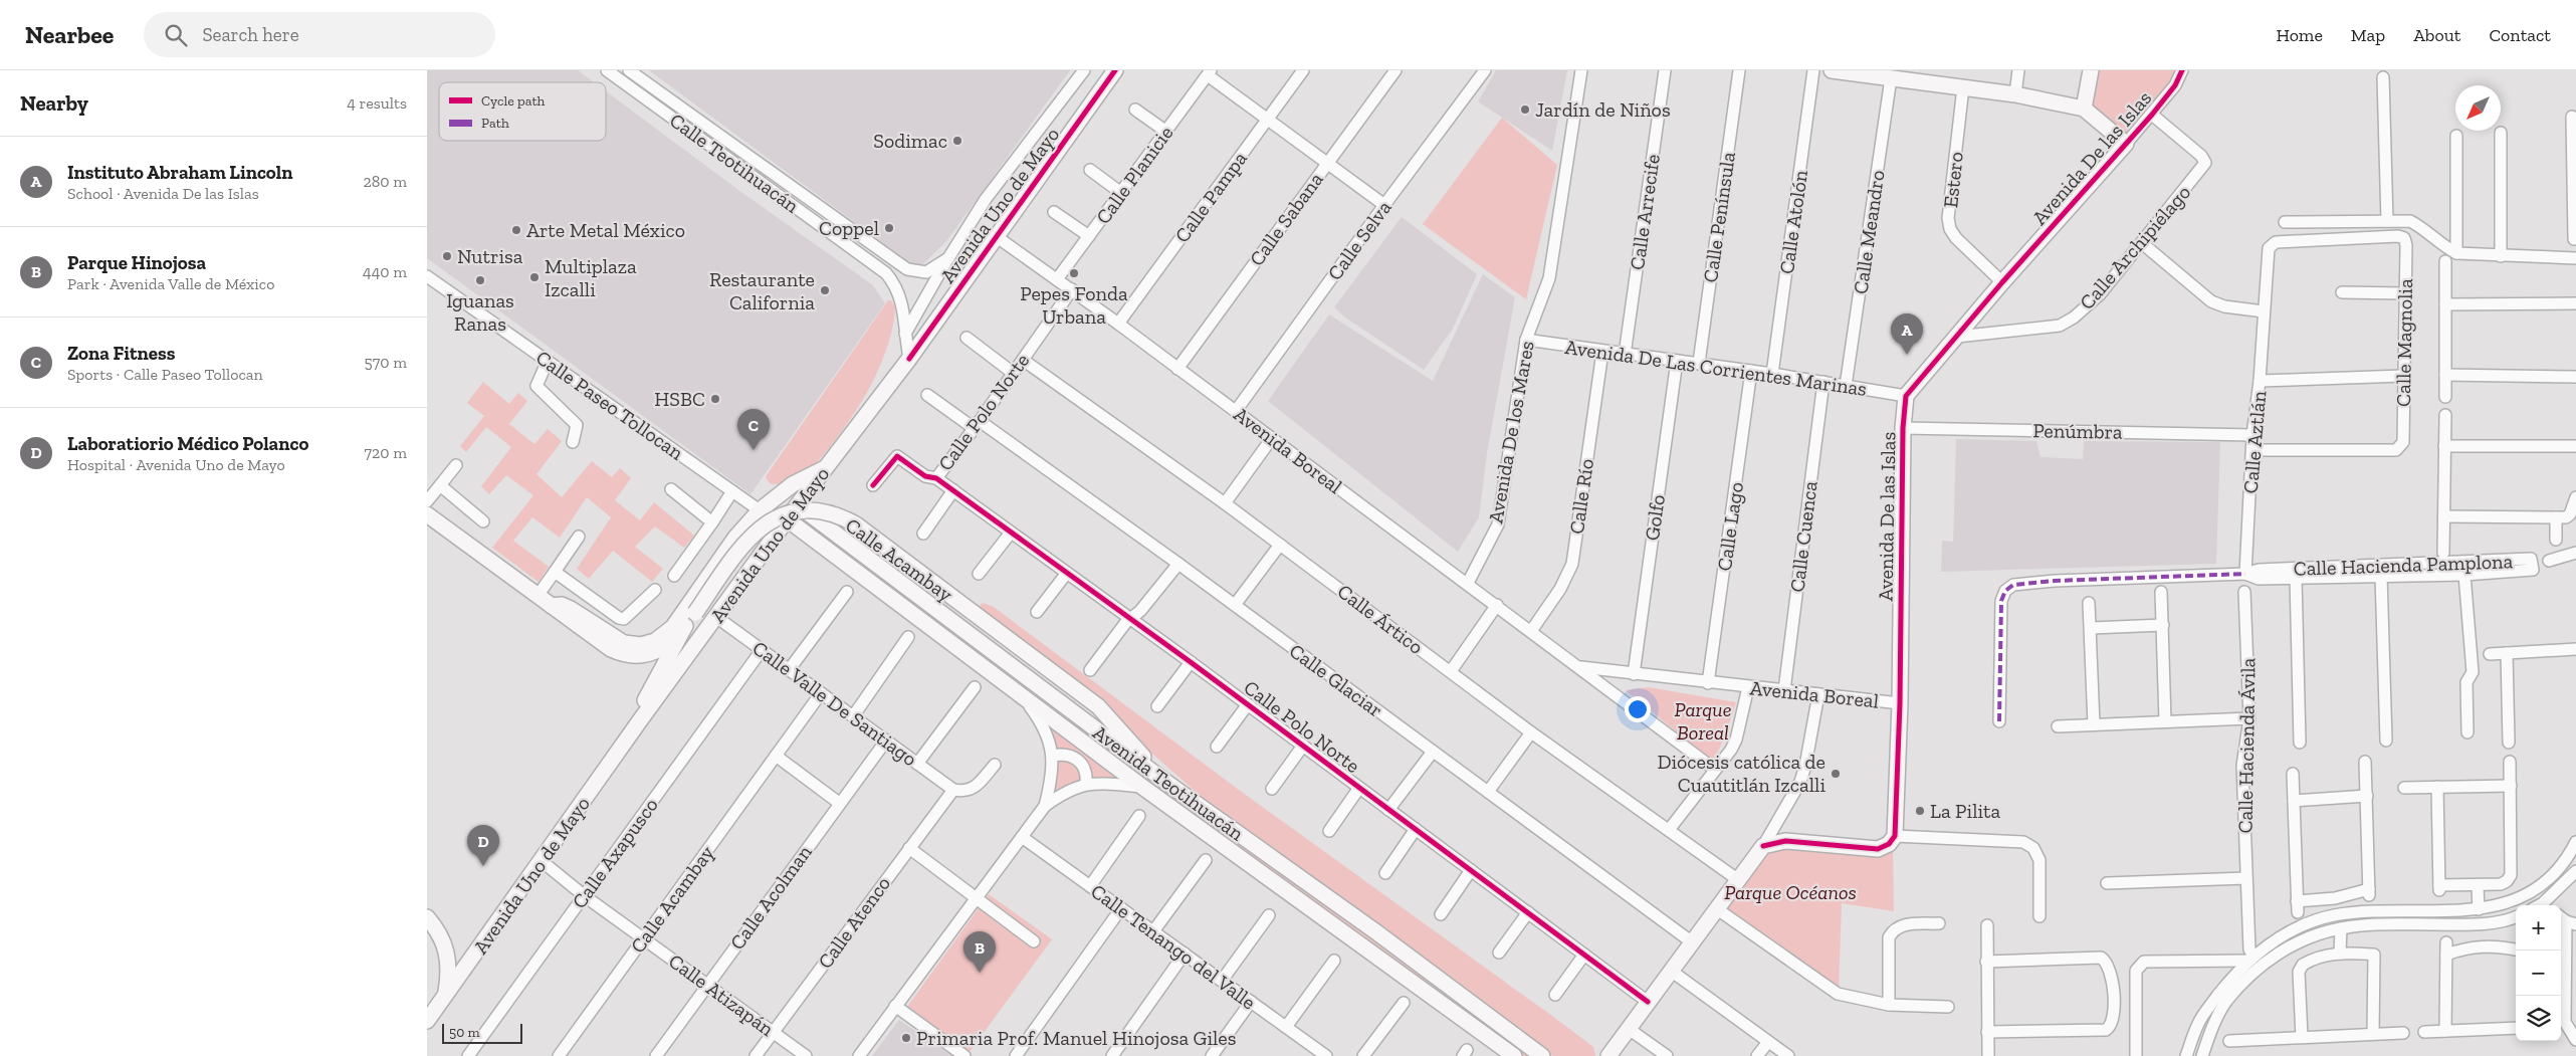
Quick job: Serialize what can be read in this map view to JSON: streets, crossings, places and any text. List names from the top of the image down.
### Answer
{
  "streets": {
    "main road": [
      "Avenida De las Islas",
      "Avenida Uno de Mayo",
      "Calle Acambay",
      "Avenida Teotihuacán"
    ],
    "street": [
      "Calle Teotihuacán",
      "Calle Planicie",
      "Estero",
      "Calle Pampa",
      "Calle Arrecife",
      "Calle Península",
      "Calle Sabana",
      "Calle Atolón",
      "Calle Meandro",
      "Calle Selva",
      "Calle Archipiélago",
      "Calle Magnolia",
      "Avenida De Las Corrientes Marinas",
      "Calle Paseo Tollocan",
      "Calle Polo Norte",
      "Penúmbra",
      "Avenida De los Mares",
      "Calle Aztlán",
      "Avenida Boreal",
      "Calle Río",
      "Golfo",
      "Calle Lago",
      "Calle Cuenca",
      "Calle Hacienda Pamplona",
      "Calle Ártico",
      "Calle Glaciar",
      "Calle Valle De Santiago",
      "Calle Hacienda Ávila",
      "Calle Axapusco",
      "Calle Acolman",
      "Calle Atenco",
      "Calle Tenango del Valle",
      "Calle Atizapán"
    ]
  },
  "crossings": [
    ["Avenida De las Islas", "Estero"],
    ["Avenida De las Islas", "Calle Archipiélago"],
    ["Avenida De las Islas", "Avenida De Las Corrientes Marinas"],
    ["Avenida De las Islas", "Penúmbra"],
    ["Avenida De las Islas", "Avenida Boreal"],
    ["Calle Teotihuacán", "Avenida Uno de Mayo"],
    ["Calle Planicie", "Avenida Boreal"],
    ["Calle Pampa", "Avenida Boreal"],
    ["Avenida Uno de Mayo", "Avenida Boreal"],
    ["Avenida Uno de Mayo", "Calle Acambay"],
    ["Avenida Uno de Mayo", "Calle Valle De Santiago"],
    ["Avenida Uno de Mayo", "Avenida Teotihuacán"],
    ["Avenida Uno de Mayo", "Calle Atizapán"],
    ["Calle Arrecife", "Avenida De Las Corrientes Marinas"],
    ["Calle Península", "Avenida De Las Corrientes Marinas"],
    ["Calle Sabana", "Avenida Boreal"],
    ["Calle Atolón", "Avenida De Las Corrientes Marinas"],
    ["Calle Meandro", "Avenida De Las Corrientes Marinas"],
    ["Calle Selva", "Avenida Boreal"],
    ["Calle Magnolia", "Calle Aztlán"],
    ["Avenida De Las Corrientes Marinas", "Avenida De los Mares"],
    ["Avenida De Las Corrientes Marinas", "Calle Río"],
    ["Avenida De Las Corrientes Marinas", "Golfo"],
    ["Avenida De Las Corrientes Marinas", "Calle Lago"],
    ["Avenida De Las Corrientes Marinas", "Calle Cuenca"],
    ["Calle Paseo Tollocan", "Calle Acambay"],
    ["Calle Polo Norte", "Avenida Boreal"],
    ["Calle Polo Norte", "Calle Ártico"],
    ["Calle Polo Norte", "Calle Glaciar"],
    ["Penúmbra", "Calle Aztlán"],
    ["Avenida De los Mares", "Avenida Boreal"],
    ["Calle Aztlán", "Calle Hacienda Pamplona"],
    ["Avenida Boreal", "Calle Río"],
    ["Avenida Boreal", "Golfo"],
    ["Avenida Boreal", "Calle Lago"],
    ["Avenida Boreal", "Calle Cuenca"],
    ["Calle Acambay", "Calle Valle De Santiago"],
    ["Calle Acambay", "Avenida Teotihuacán"],
    ["Calle Acambay", "Calle Atizapán"],
    ["Calle Valle De Santiago", "Calle Axapusco"],
    ["Calle Valle De Santiago", "Calle Acolman"],
    ["Calle Valle De Santiago", "Calle Atenco"],
    ["Calle Axapusco", "Calle Atizapán"],
    ["Calle Acolman", "Calle Atizapán"],
    ["Calle Atenco", "Calle Atizapán"]
  ],
  "parks": ["Parque Boreal", "Parque Océanos"],
  "places": [
    "Jardín de Niños",
    "Sodimac",
    "Coppel",
    "Arte Metal México",
    "Nutrisa",
    "Pepes Fonda Urbana",
    "Multiplaza Izcalli",
    "Iguanas Ranas",
    "Restaurante California",
    "HSBC",
    "Diócesis católica de Cuautitlán Izcalli",
    "La Pilita",
    "Primaria Prof. Manuel Hinojosa Giles"
  ],
  "legend": ["Cycle path", "Path"],
  "scale_bar": "50 m",
  "north": "bottom left",
  "page": {
    "header": "Nearbee",
    "search": "Search here",
    "nav": [
      "Home",
      "Map",
      "About",
      "Contact"
    ],
    "heading": ["Nearby", "4 results"],
    "list": [
      {
        "mark": "A",
        "name": "Instituto Abraham Lincoln",
        "note": "School · Avenida De las Islas",
        "value": "280 m"
      },
      {
        "mark": "B",
        "name": "Parque Hinojosa",
        "note": "Park · Avenida Valle de México",
        "value": "440 m"
      },
      {
        "mark": "C",
        "name": "Zona Fitness",
        "note": "Sports · Calle Paseo Tollocan",
        "value": "570 m"
      },
      {
        "mark": "D",
        "name": "Laboratiorio Médico Polanco",
        "note": "Hospital · Avenida Uno de Mayo",
        "value": "720 m"
      }
    ],
    "pins": [
      "A",
      "C",
      "D",
      "B"
    ],
    "map_buttons": ["+", "−"],
    "scale": "50 m"
  }
}
